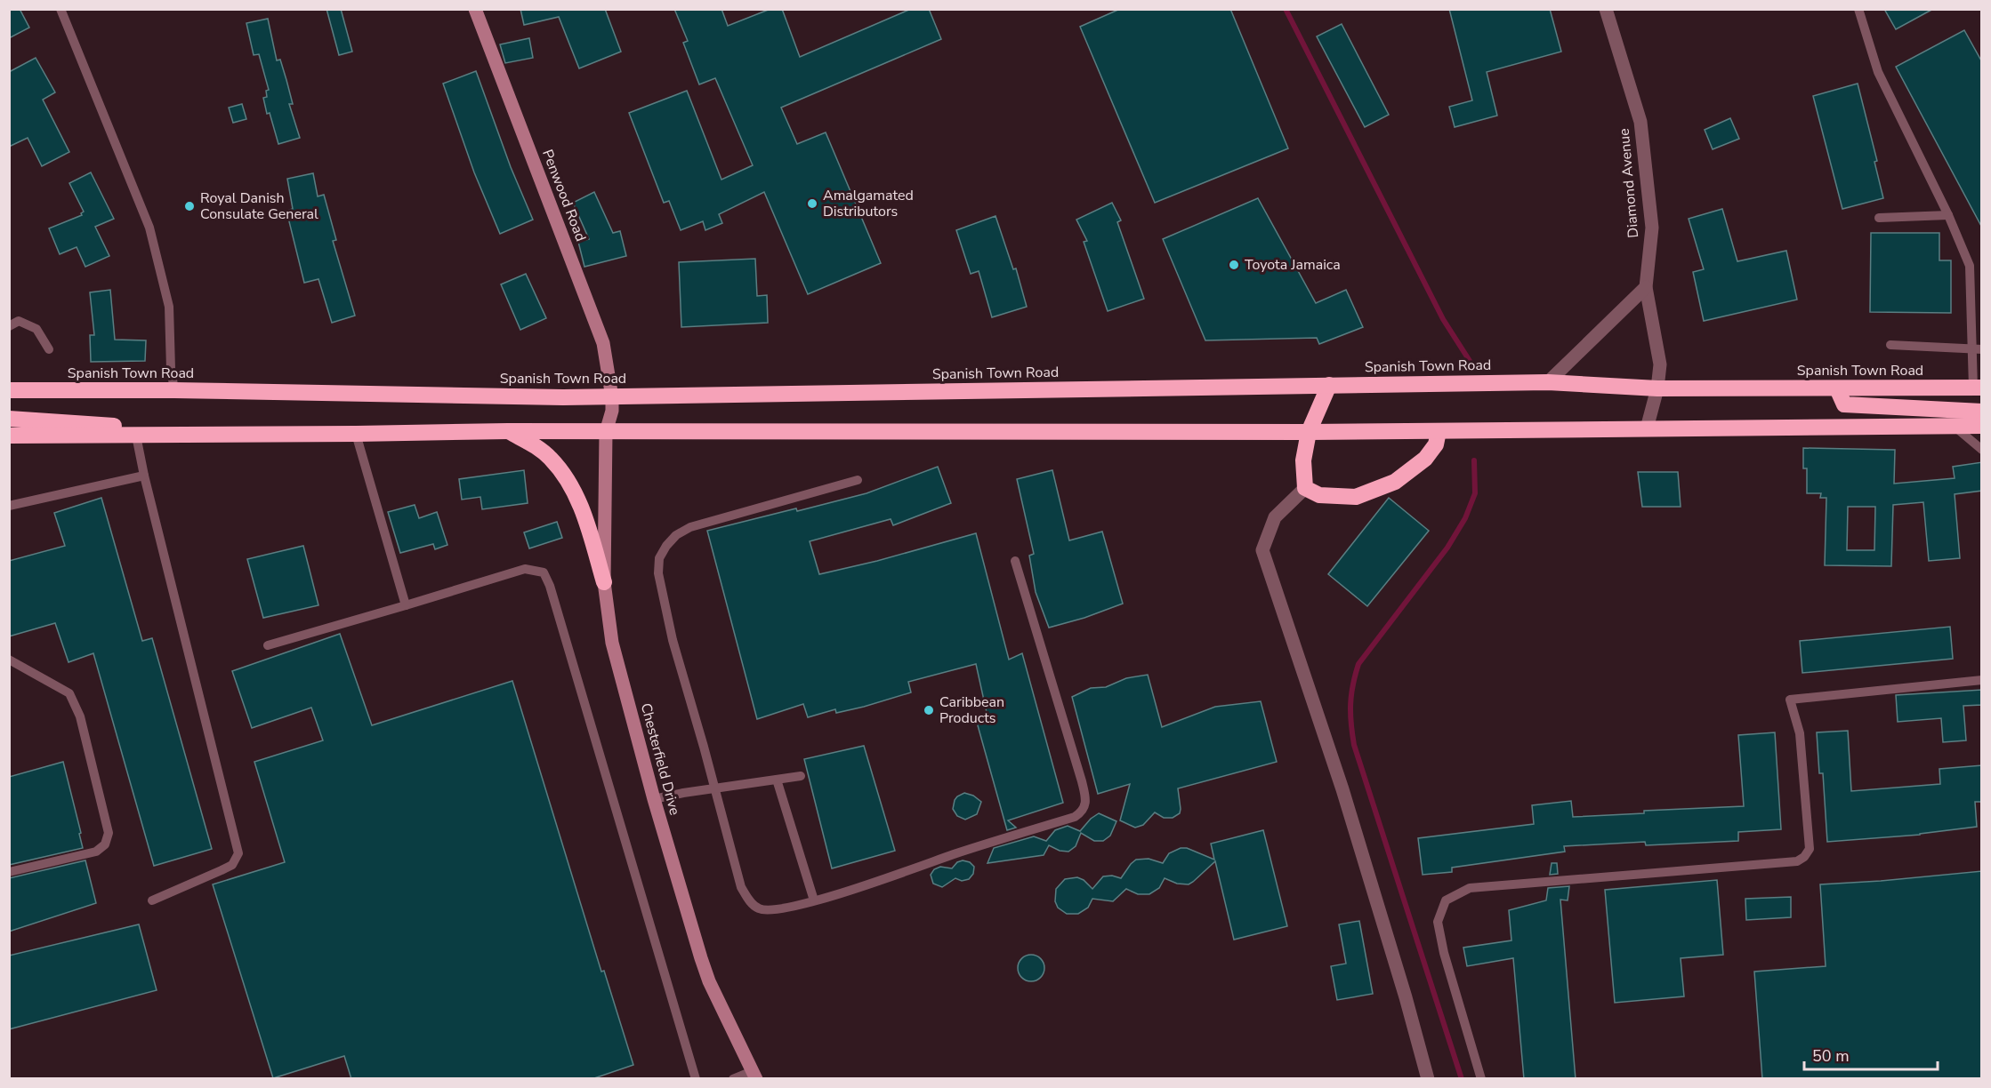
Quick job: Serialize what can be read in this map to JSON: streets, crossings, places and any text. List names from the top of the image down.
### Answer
{
  "streets": {
    "highway": ["Spanish Town Road"],
    "street": ["Diamond Avenue", "Penwood Road", "Chesterfield Drive"]
  },
  "crossings": [
    ["Diamond Avenue", "Spanish Town Road"],
    ["Penwood Road", "Spanish Town Road"],
    ["Penwood Road", "Chesterfield Drive"]
  ],
  "places": [
    "Amalgamated Distributors",
    "Royal Danish Consulate General",
    "Toyota Jamaica",
    "Caribbean Products"
  ],
  "scale_bar": "50 m"
}
